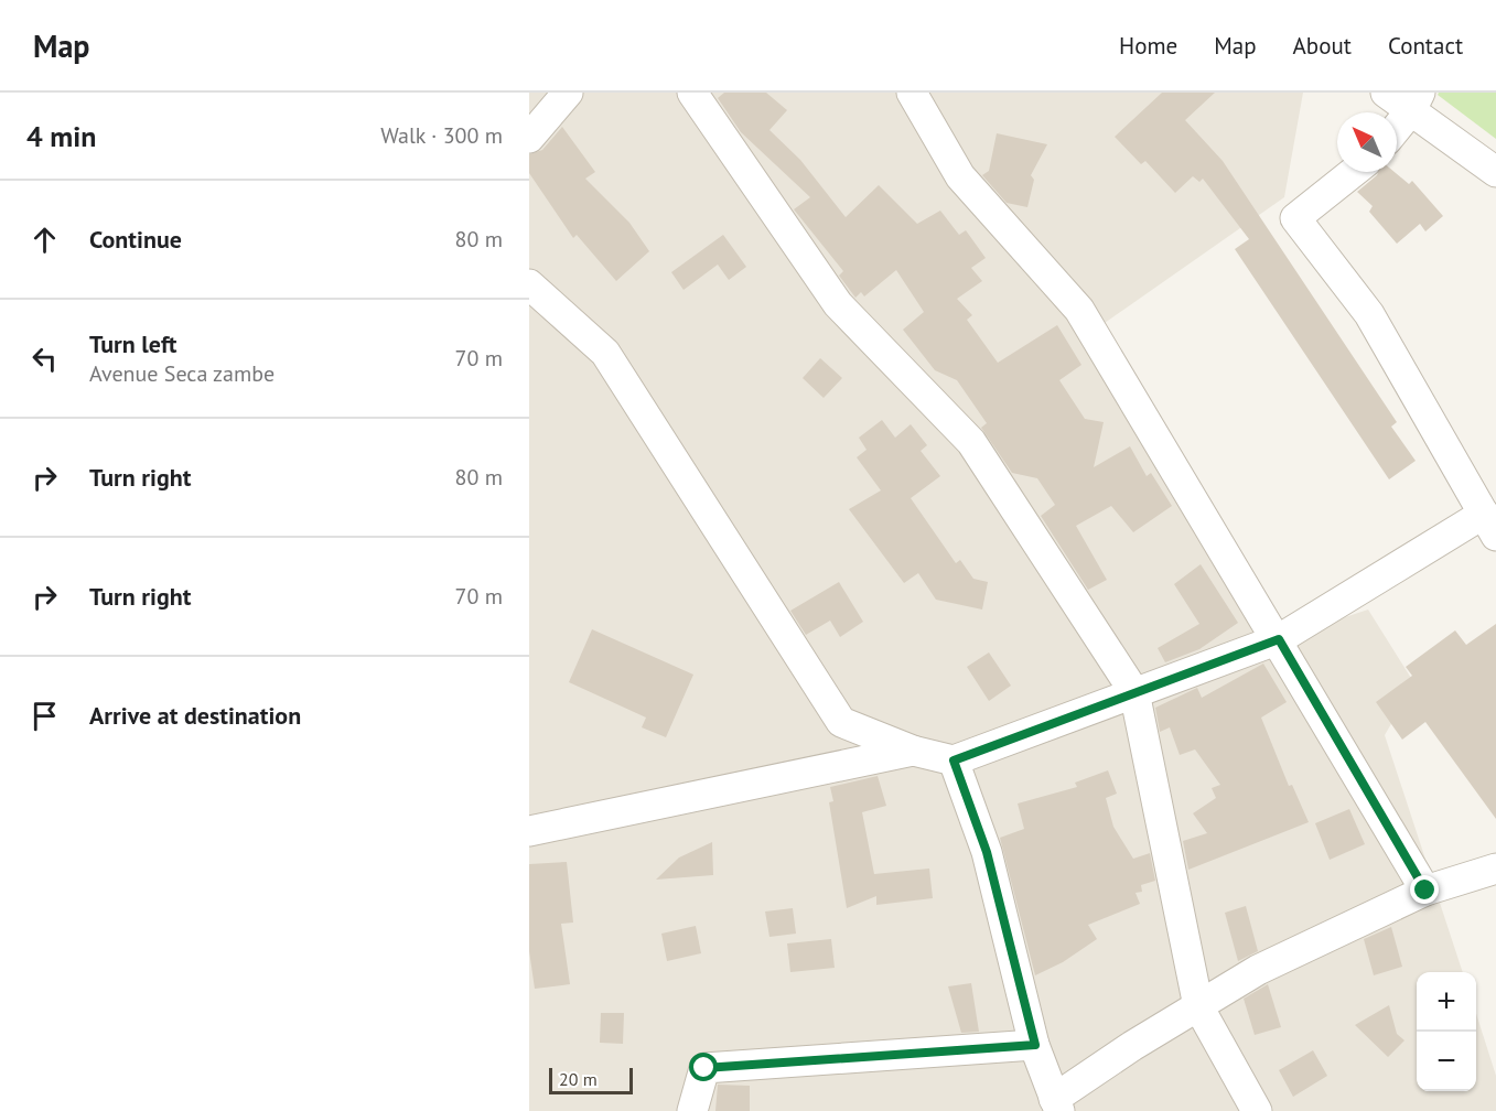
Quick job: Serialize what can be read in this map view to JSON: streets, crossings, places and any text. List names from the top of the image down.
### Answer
{
  "scale_bar": "20 m",
  "north": "top left",
  "page": {
    "header": "Map",
    "nav": [
      "Home",
      "Map",
      "About",
      "Contact"
    ],
    "heading": ["4 min", "Walk · 300 m"],
    "list": [
      ["Continue", "80 m"],
      ["Turn left", "Avenue Seca zambe", "70 m"],
      ["Turn right", "80 m"],
      ["Turn right", "70 m"],
      "Arrive at destination"
    ],
    "map_buttons": ["+", "−"],
    "scale": "20 m"
  }
}
